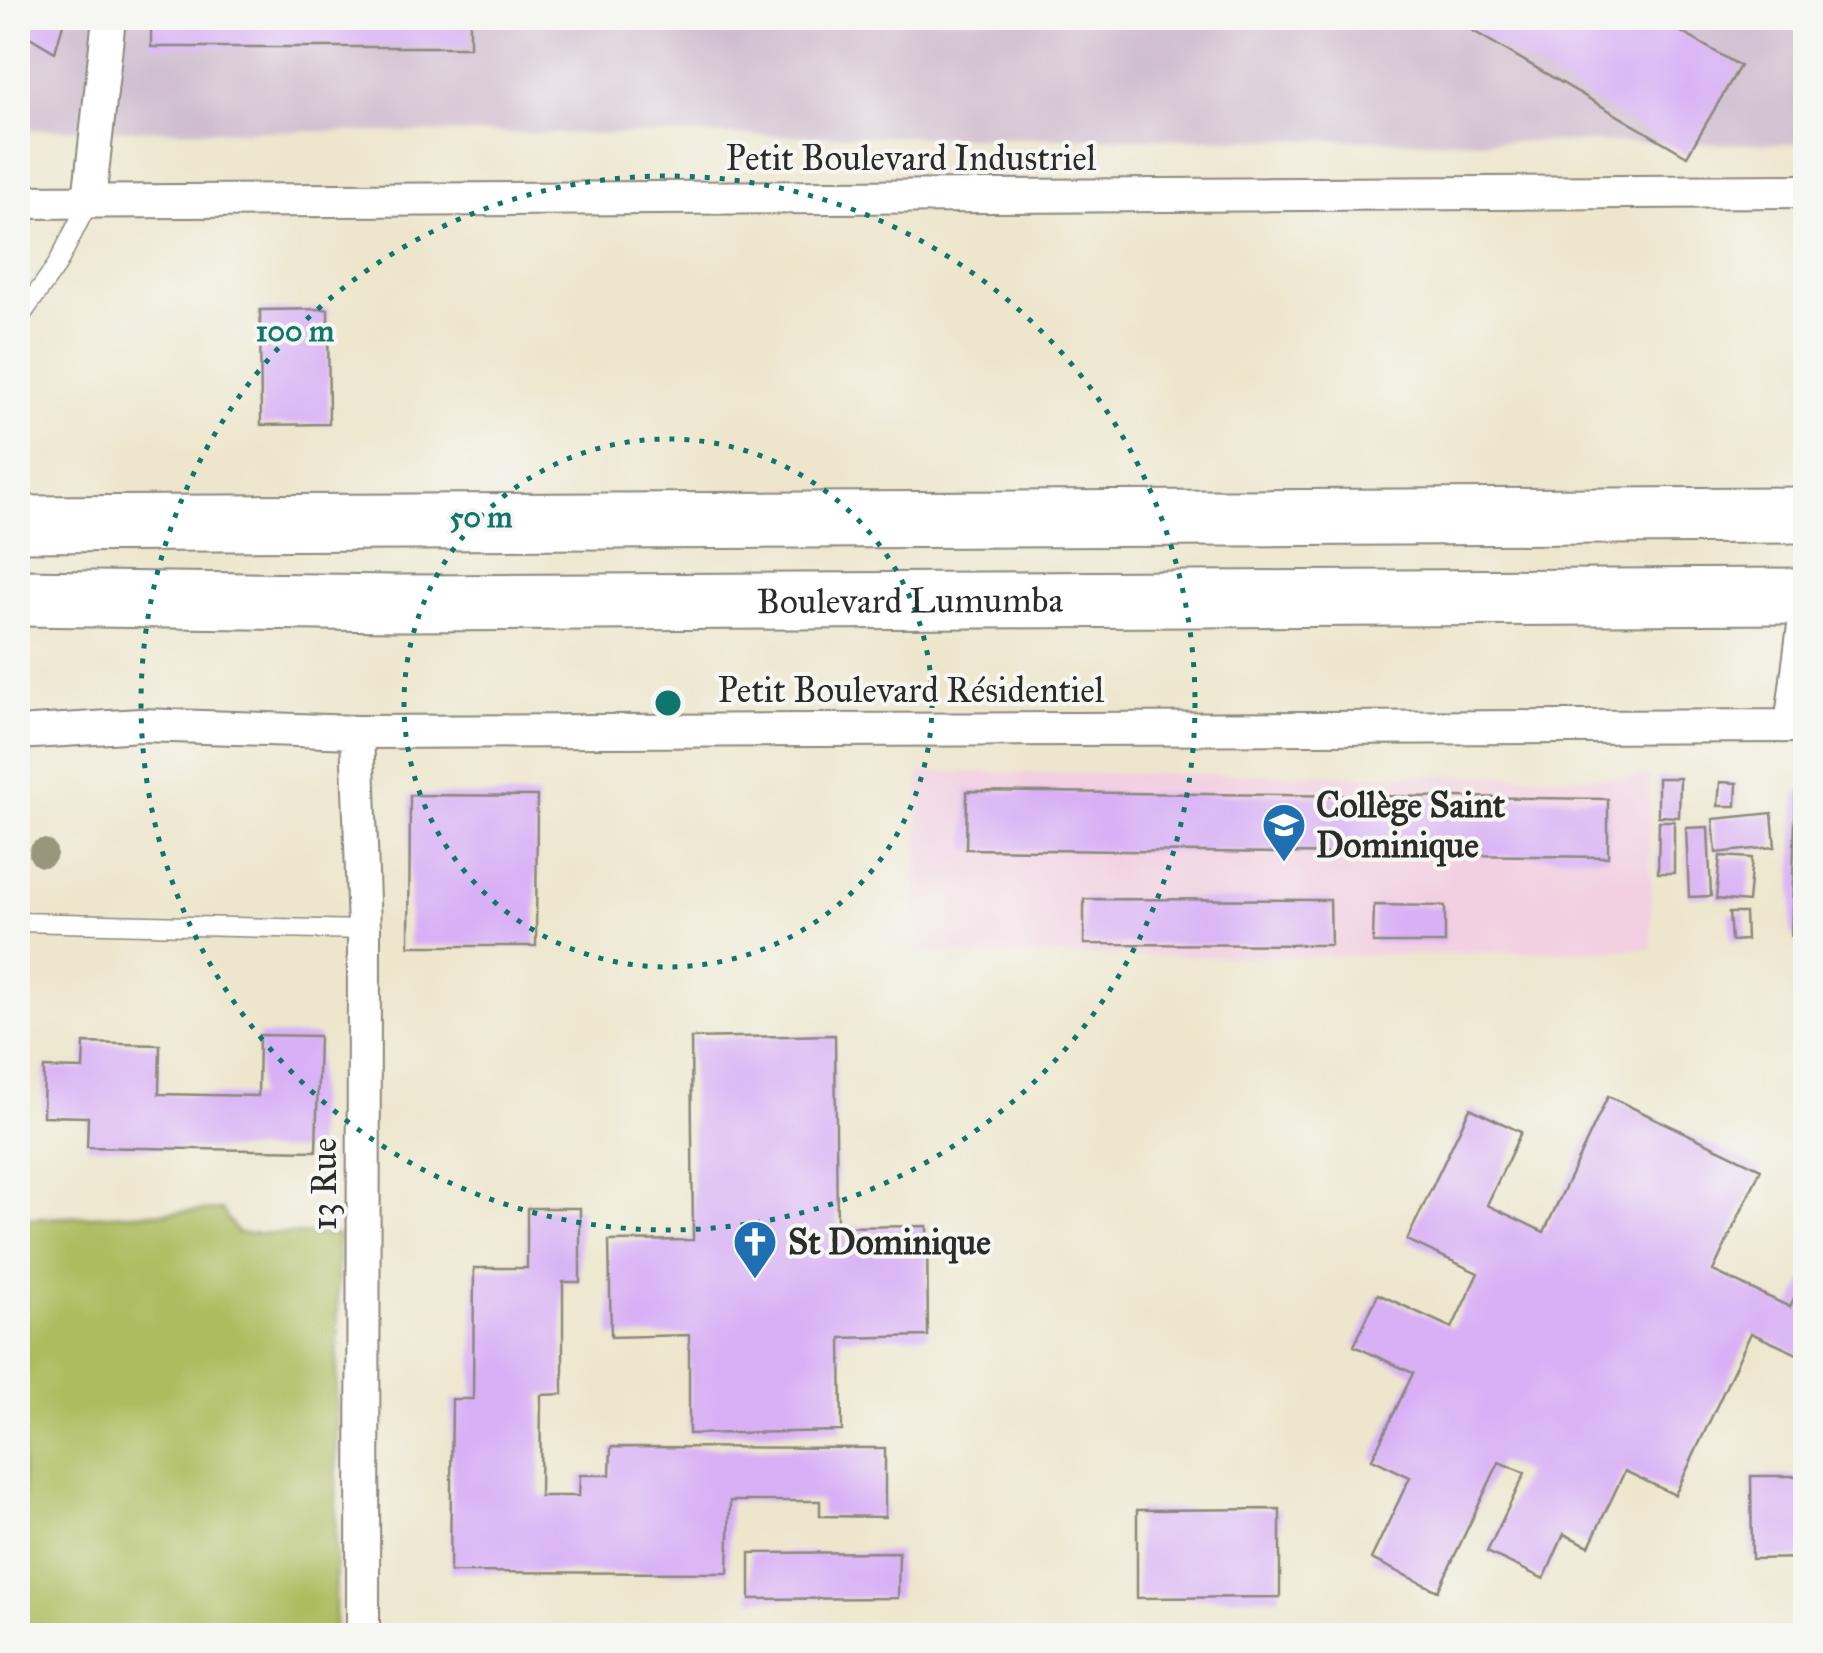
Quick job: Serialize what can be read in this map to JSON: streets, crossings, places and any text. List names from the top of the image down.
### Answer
{
  "streets": {
    "highway": ["Boulevard Lumumba"],
    "street": ["Petit Boulevard Industriel", "Petit Boulevard Résidentiel", "13 Rue"]
  },
  "crossings": [
    ["Petit Boulevard Résidentiel", "13 Rue"]
  ],
  "places": {
    "school or university": ["Collège Saint Dominique"],
    "church": ["St Dominique"]
  },
  "rings": ["100 m", "50 m"]
}
